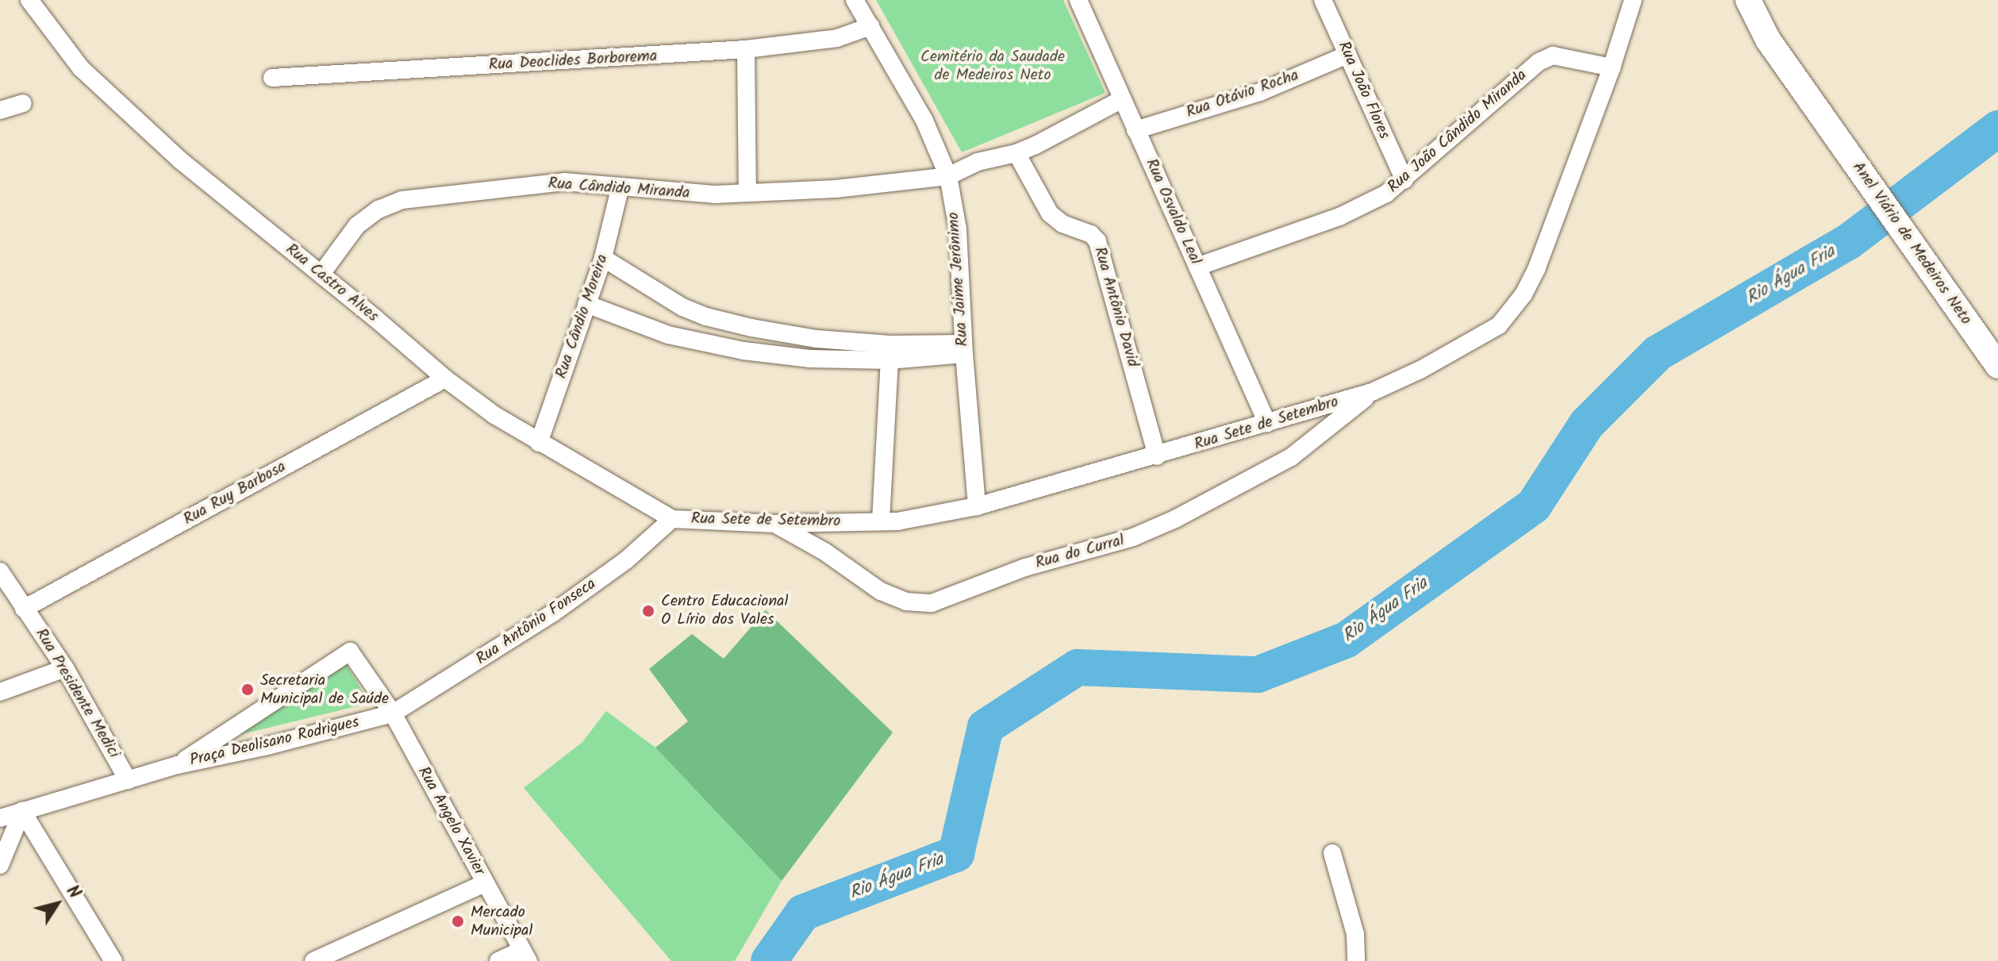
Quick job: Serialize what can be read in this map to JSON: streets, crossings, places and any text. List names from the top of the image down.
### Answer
{
  "streets": {
    "street": [
      "Rua Deoclides Borborema",
      "Rua João Flores",
      "Rua Otávio Rocha",
      "Rua João Cândido Miranda",
      "Rua Cândido Miranda",
      "Rua Osvaldo Leal",
      "Anel Viário de Medeiros Neto",
      "Rua Jaime Jerônimo",
      "Rua Castro Alves",
      "Rua Antônio David",
      "Rua Cândio Moreira",
      "Rua Sete de Setembro",
      "Rua Ruy Barbosa",
      "Rua do Curral",
      "Rua Antônio Fonseca",
      "Rua Presidente Medici",
      "Praça Deolisano Rodrigues",
      "Rua Angelo Xavier"
    ]
  },
  "crossings": [
    ["Rua Deoclides Borborema", "Rua Jaime Jerônimo"],
    ["Rua João Flores", "Rua Otávio Rocha"],
    ["Rua João Flores", "Rua João Cândido Miranda"],
    ["Rua Otávio Rocha", "Rua Osvaldo Leal"],
    ["Rua João Cândido Miranda", "Rua Osvaldo Leal"],
    ["Rua João Cândido Miranda", "Rua Sete de Setembro"],
    ["Rua Cândido Miranda", "Rua Osvaldo Leal"],
    ["Rua Cândido Miranda", "Rua Jaime Jerônimo"],
    ["Rua Cândido Miranda", "Rua Castro Alves"],
    ["Rua Cândido Miranda", "Rua Antônio David"],
    ["Rua Cândido Miranda", "Rua Cândio Moreira"],
    ["Rua Osvaldo Leal", "Rua Sete de Setembro"],
    ["Rua Jaime Jerônimo", "Rua Sete de Setembro"],
    ["Rua Castro Alves", "Rua Cândio Moreira"],
    ["Rua Castro Alves", "Rua Sete de Setembro"],
    ["Rua Castro Alves", "Rua Ruy Barbosa"],
    ["Rua Castro Alves", "Rua Antônio Fonseca"],
    ["Rua Antônio David", "Rua Sete de Setembro"],
    ["Rua Sete de Setembro", "Rua do Curral"],
    ["Rua Sete de Setembro", "Rua Antônio Fonseca"],
    ["Rua Ruy Barbosa", "Rua Presidente Medici"],
    ["Rua Antônio Fonseca", "Praça Deolisano Rodrigues"],
    ["Rua Antônio Fonseca", "Rua Angelo Xavier"],
    ["Rua Presidente Medici", "Praça Deolisano Rodrigues"],
    ["Praça Deolisano Rodrigues", "Rua Angelo Xavier"]
  ],
  "water": ["Rio Água Fria"],
  "parks": ["Cemitério da Saudade de Medeiros Neto"],
  "places": ["Centro Educacional O Lírio dos Vales", "Secretaria Municipal de Saúde", "Mercado Municipal"],
  "north": "top right"
}
